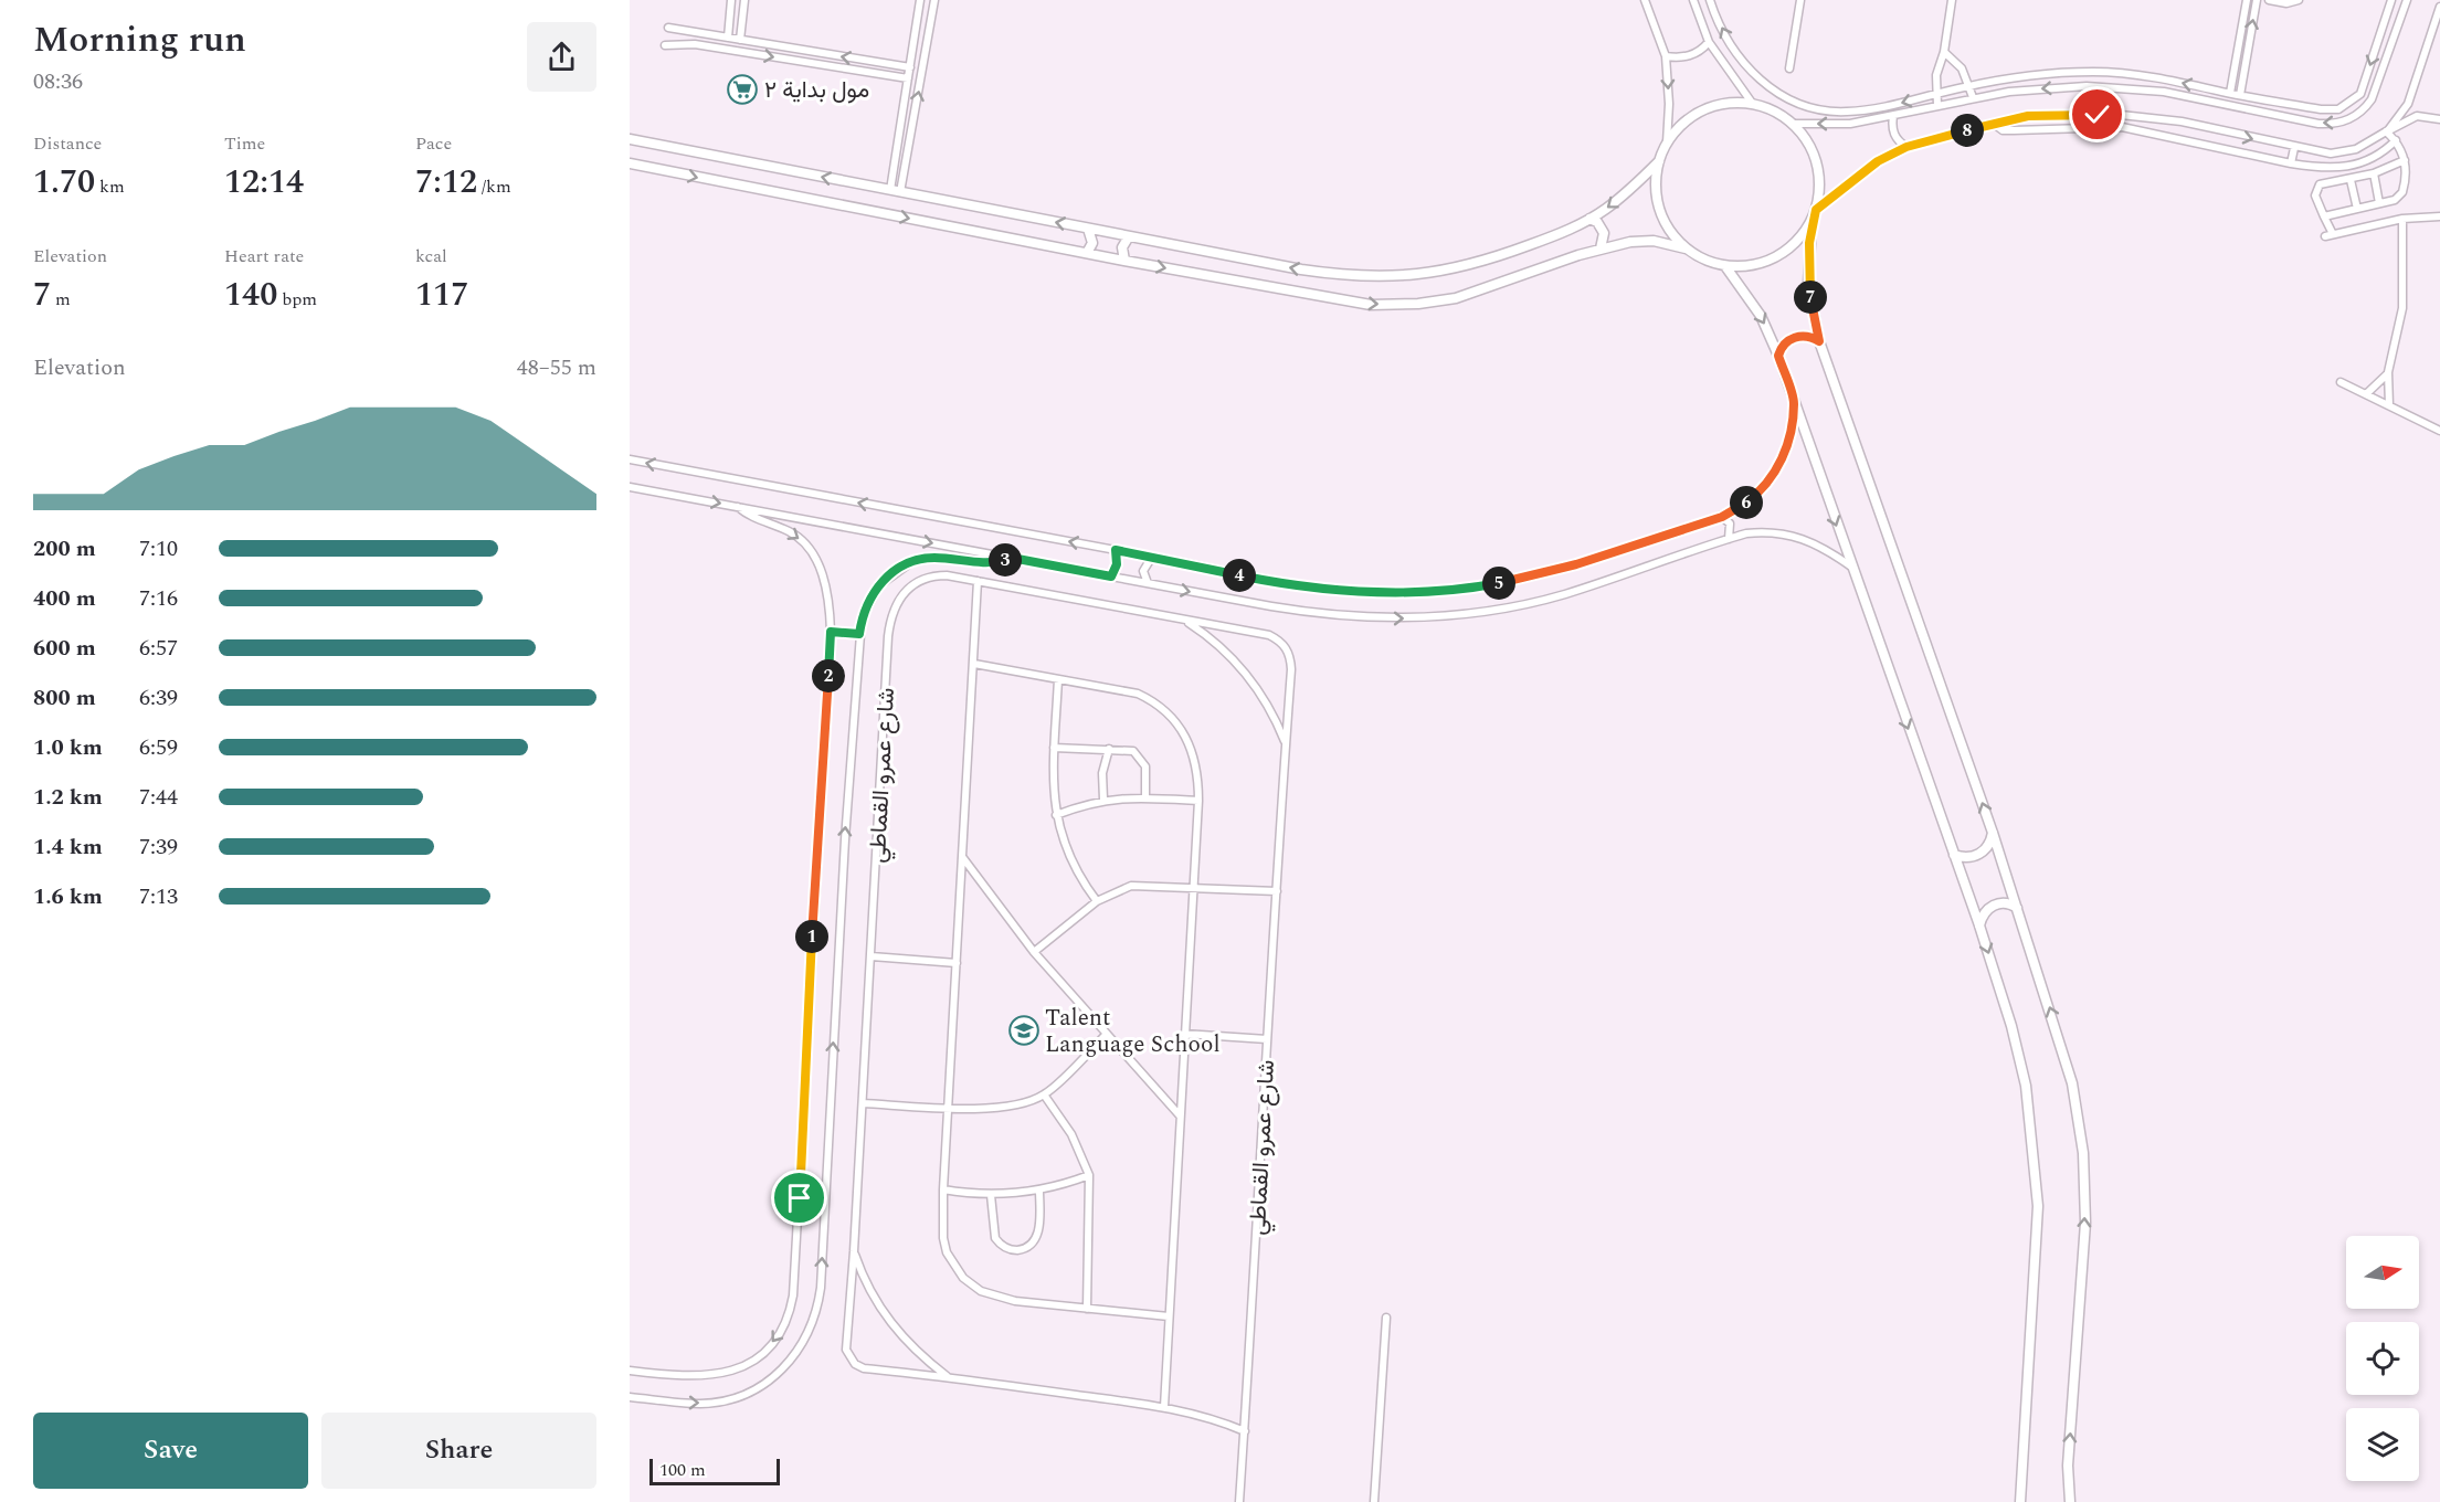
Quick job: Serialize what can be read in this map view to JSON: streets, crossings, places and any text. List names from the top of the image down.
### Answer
{
  "streets": {
    "street": ["شارع عمرو القماطي"]
  },
  "places": {
    "supermarket": ["مول بداية ۲"],
    "school or university": ["Talent Language School"]
  },
  "scale_bar": "100 m",
  "north": "right",
  "page": {
    "heading": ["Morning run", "08:36"],
    "stats": [
      ["Distance", "1.70 km"],
      ["Time", "12:14"],
      ["Pace", "7:12 /km"],
      ["Elevation", "7 m"],
      ["Heart rate", "140 bpm"],
      ["kcal", "117"]
    ],
    "pins": [
      "8",
      "7",
      "6",
      "3",
      "4",
      "5",
      "2",
      "1"
    ],
    "chart": ["Elevation", "48–55 m"],
    "list": [
      {
        "name": "200 m",
        "note": "7:10"
      },
      {
        "name": "400 m",
        "note": "7:16"
      },
      {
        "name": "600 m",
        "note": "6:57"
      },
      {
        "name": "800 m",
        "note": "6:39"
      },
      {
        "name": "1.0 km",
        "note": "6:59"
      },
      {
        "name": "1.2 km",
        "note": "7:44"
      },
      {
        "name": "1.4 km",
        "note": "7:39"
      },
      {
        "name": "1.6 km",
        "note": "7:13"
      }
    ],
    "buttons": ["Save", "Share"],
    "scale": "100 m"
  }
}
